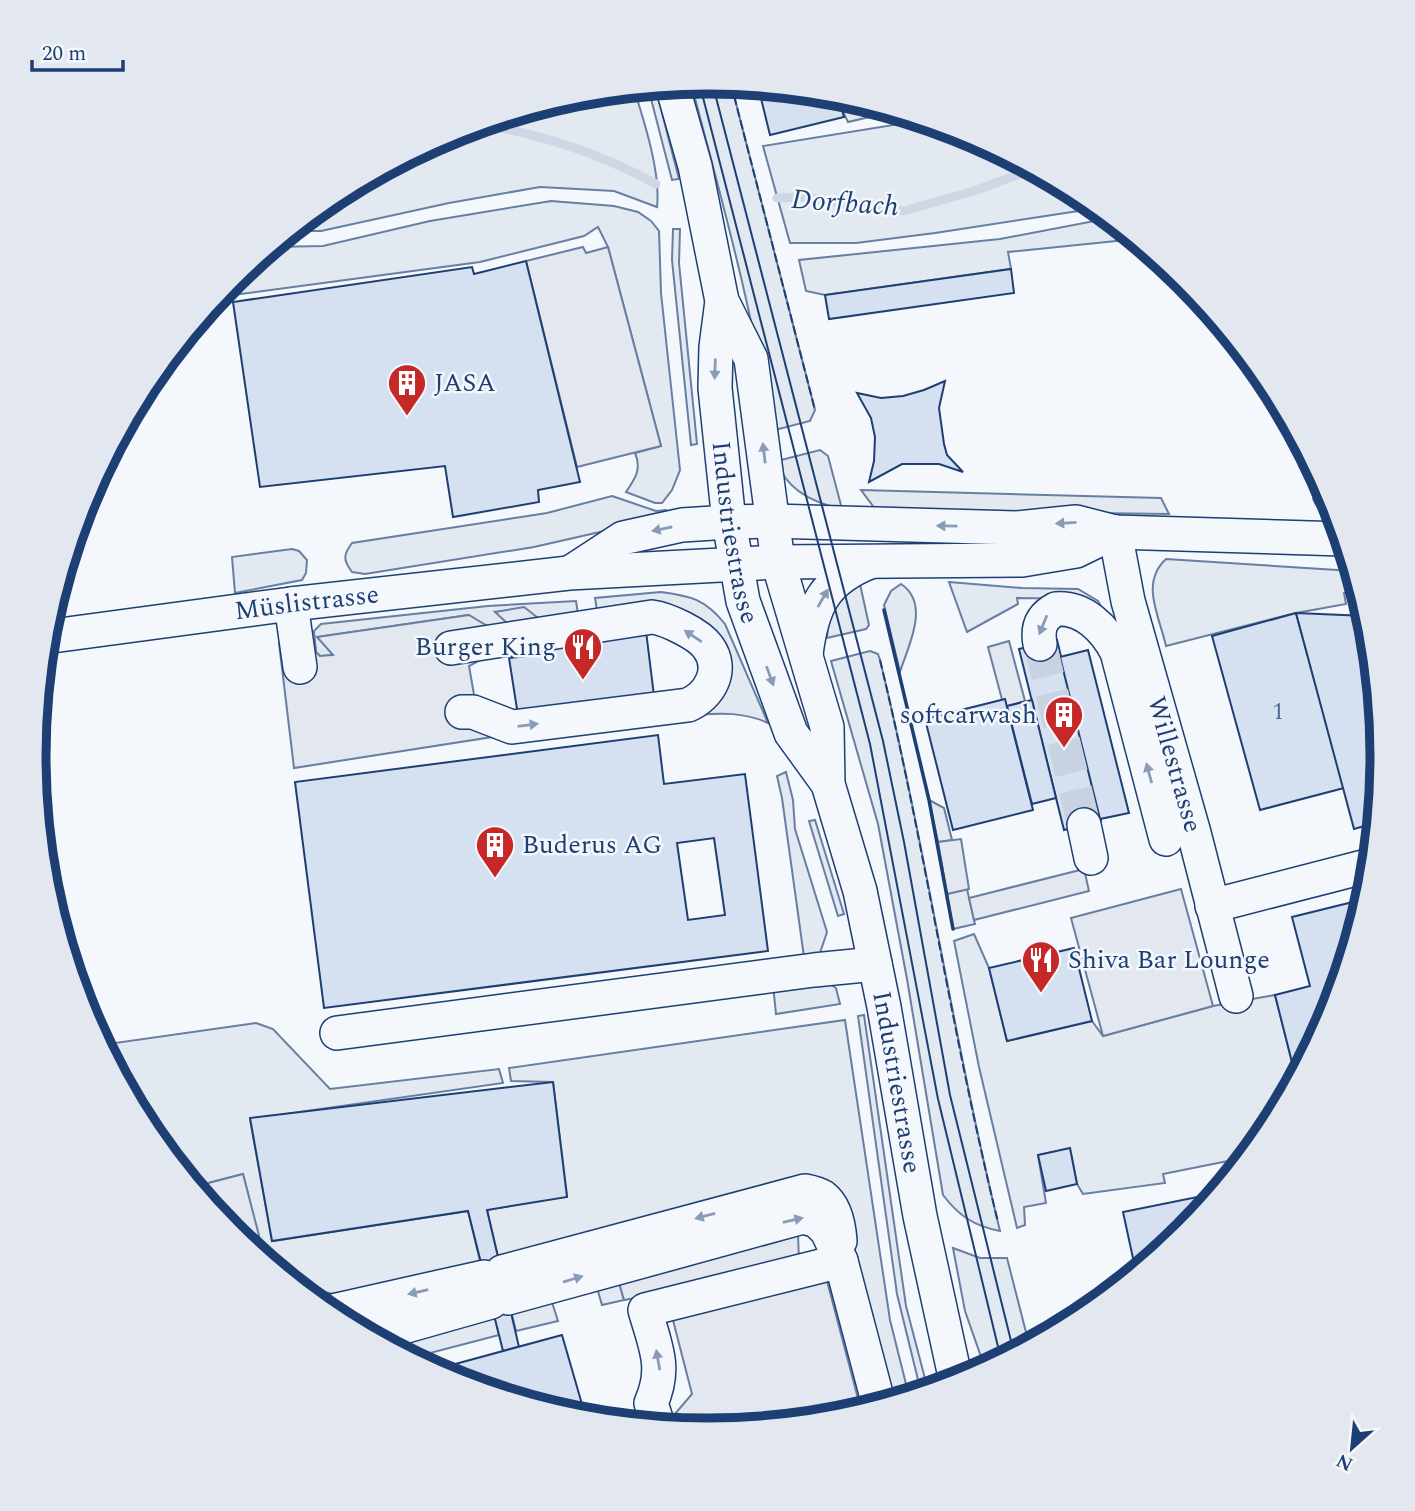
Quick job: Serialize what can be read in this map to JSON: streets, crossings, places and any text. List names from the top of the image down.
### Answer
{
  "streets": {
    "street": ["Industriestrasse", "Müslistrasse", "Willestrasse"]
  },
  "crossings": [
    ["Industriestrasse", "Müslistrasse"]
  ],
  "water": ["Dorfbach"],
  "places": {
    "building": ["JASA", "softcarwash", "Buderus AG"],
    "restaurant": ["Burger King", "Shiva Bar Lounge"]
  },
  "house_numbers": ["1"],
  "scale_bar": "20 m",
  "north": "bottom left"
}
